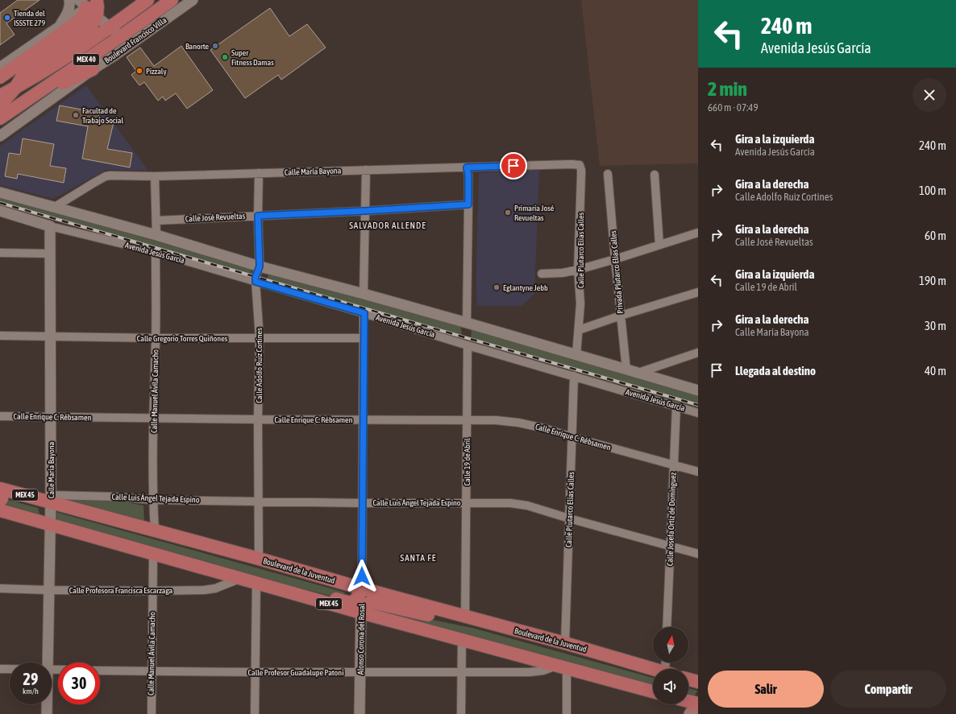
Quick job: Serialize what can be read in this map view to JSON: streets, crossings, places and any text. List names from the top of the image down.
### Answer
{
  "streets": {
    "main road": [
      "Boulevard Francisco Villa",
      "MEX 40",
      "MEX 45",
      "Boulevard de la Juventud"
    ],
    "street": [
      "Calle María Bayona",
      "Calle José Revueltas",
      "Calle Plutarco Elías Calles",
      "Avenida Jesús García",
      "Privada Plutarco Elías Calles",
      "Calle Gregorio Torres Quiñones",
      "Calle Adolfo Ruiz Cortines",
      "Calle Manuel Ávila Camacho",
      "Calle Enrique C. Rébsamen",
      "Calle 19 de Abril",
      "Calle Luis Ángel Tejada Espino",
      "Calle Josefa Ortiz de Domínguez",
      "Calle Profesora Francisca Escarzaga",
      "Alonso Corona del Rosal",
      "Calle Profesor Guadalupe Patoni"
    ]
  },
  "crossings": [
    ["Calle María Bayona", "Calle Plutarco Elías Calles"],
    ["Calle María Bayona", "Avenida Jesús García"],
    ["Calle María Bayona", "Calle Gregorio Torres Quiñones"],
    ["Calle María Bayona", "Calle Adolfo Ruiz Cortines"],
    ["Calle María Bayona", "Calle Enrique C. Rébsamen"],
    ["Calle María Bayona", "MEX 45"],
    ["Calle María Bayona", "Calle Luis Ángel Tejada Espino"],
    ["Calle María Bayona", "Boulevard de la Juventud"],
    ["Calle María Bayona", "Calle Profesora Francisca Escarzaga"],
    ["Calle José Revueltas", "Calle Adolfo Ruiz Cortines"],
    ["Calle Plutarco Elías Calles", "Avenida Jesús García"],
    ["Calle Plutarco Elías Calles", "Calle Enrique C. Rébsamen"],
    ["Calle Plutarco Elías Calles", "Calle Luis Ángel Tejada Espino"],
    ["Calle Plutarco Elías Calles", "Boulevard de la Juventud"],
    ["Avenida Jesús García", "Privada Plutarco Elías Calles"],
    ["Avenida Jesús García", "Calle Adolfo Ruiz Cortines"],
    ["Avenida Jesús García", "Calle Manuel Ávila Camacho"],
    ["Avenida Jesús García", "Calle 19 de Abril"],
    ["Avenida Jesús García", "Calle Josefa Ortiz de Domínguez"],
    ["Avenida Jesús García", "Alonso Corona del Rosal"],
    ["Calle Gregorio Torres Quiñones", "Calle Adolfo Ruiz Cortines"],
    ["Calle Gregorio Torres Quiñones", "Calle Manuel Ávila Camacho"],
    ["Calle Gregorio Torres Quiñones", "Alonso Corona del Rosal"],
    ["Calle Adolfo Ruiz Cortines", "Calle Enrique C. Rébsamen"],
    ["Calle Adolfo Ruiz Cortines", "Calle Luis Ángel Tejada Espino"],
    ["Calle Adolfo Ruiz Cortines", "Boulevard de la Juventud"],
    ["Calle Manuel Ávila Camacho", "Calle Enrique C. Rébsamen"],
    ["Calle Manuel Ávila Camacho", "MEX 45"],
    ["Calle Manuel Ávila Camacho", "Calle Luis Ángel Tejada Espino"],
    ["Calle Manuel Ávila Camacho", "Boulevard de la Juventud"],
    ["Calle Manuel Ávila Camacho", "Calle Profesora Francisca Escarzaga"],
    ["Calle Manuel Ávila Camacho", "Calle Profesor Guadalupe Patoni"],
    ["Calle Enrique C. Rébsamen", "Calle 19 de Abril"],
    ["Calle Enrique C. Rébsamen", "Calle Josefa Ortiz de Domínguez"],
    ["Calle Enrique C. Rébsamen", "Alonso Corona del Rosal"],
    ["Calle 19 de Abril", "Calle Luis Ángel Tejada Espino"],
    ["Calle 19 de Abril", "Boulevard de la Juventud"],
    ["MEX 45", "Calle Profesora Francisca Escarzaga"],
    ["MEX 45", "Alonso Corona del Rosal"],
    ["MEX 45", "Calle Profesor Guadalupe Patoni"],
    ["Calle Luis Ángel Tejada Espino", "Calle Josefa Ortiz de Domínguez"],
    ["Calle Luis Ángel Tejada Espino", "Boulevard de la Juventud"],
    ["Calle Luis Ángel Tejada Espino", "Alonso Corona del Rosal"],
    ["Boulevard de la Juventud", "Alonso Corona del Rosal"],
    ["Alonso Corona del Rosal", "Calle Profesor Guadalupe Patoni"]
  ],
  "districts": ["SALVADOR ALLENDE", "SANTA FE"],
  "places": [
    "Tienda del ISSSTE 279",
    "Banorte",
    "Super Fitness Damas",
    "Pizzaly",
    "Facultad de Trabajo Social",
    "Primaria José Revueltas",
    "Eglantyne Jebb"
  ],
  "north": "top",
  "page": {
    "turn": ["240 m", "Avenida Jesús García"],
    "heading": ["2 min", "660 m · 07:49"],
    "list": [
      {
        "name": "Gira a la izquierda",
        "note": "Avenida Jesús García",
        "value": "240 m"
      },
      {
        "name": "Gira a la derecha",
        "note": "Calle Adolfo Ruiz Cortines",
        "value": "100 m"
      },
      {
        "name": "Gira a la derecha",
        "note": "Calle José Revueltas",
        "value": "60 m"
      },
      {
        "name": "Gira a la izquierda",
        "note": "Calle 19 de Abril",
        "value": "190 m"
      },
      {
        "name": "Gira a la derecha",
        "note": "Calle María Bayona",
        "value": "30 m"
      },
      {
        "name": "Llegada al destino",
        "value": "40 m"
      }
    ],
    "speed": "29 km/h",
    "limit": "30",
    "buttons": ["Salir", "Compartir"]
  }
}
